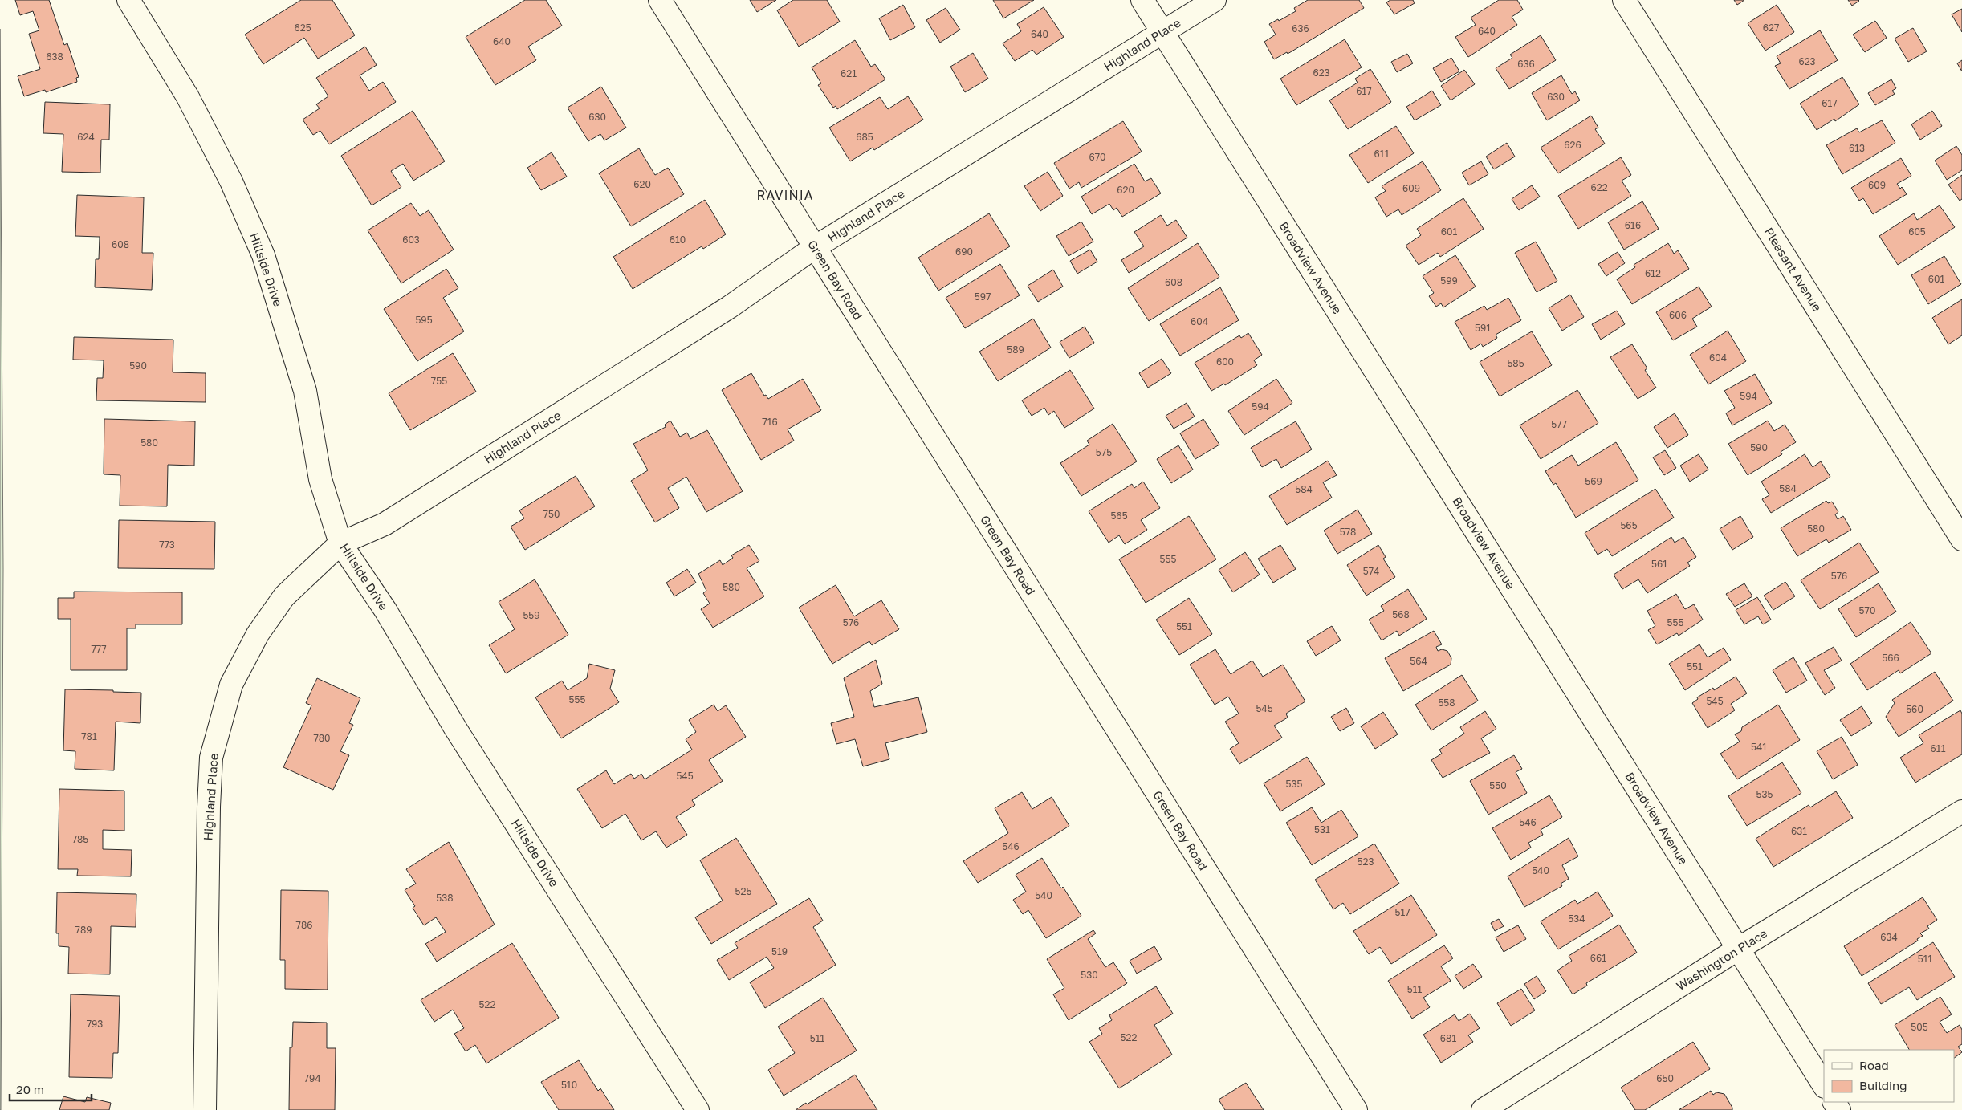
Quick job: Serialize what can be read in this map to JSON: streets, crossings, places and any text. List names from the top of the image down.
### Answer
{
  "streets": {
    "street": [
      "Highland Place",
      "Broadview Avenue",
      "Hillside Drive",
      "Pleasant Avenue",
      "Green Bay Road",
      "Washington Place"
    ]
  },
  "crossings": [
    ["Highland Place", "Broadview Avenue"],
    ["Highland Place", "Hillside Drive"],
    ["Highland Place", "Green Bay Road"],
    ["Broadview Avenue", "Washington Place"]
  ],
  "districts": ["RAVINIA"],
  "house_numbers": [
    "625",
    "627",
    "636",
    "640",
    "640",
    "640",
    "638",
    "623",
    "636",
    "623",
    "621",
    "617",
    "630",
    "617",
    "630",
    "624",
    "685",
    "626",
    "613",
    "611",
    "670",
    "620",
    "609",
    "622",
    "609",
    "620",
    "616",
    "601",
    "605",
    "603",
    "610",
    "608",
    "690",
    "612",
    "601",
    "599",
    "608",
    "597",
    "606",
    "595",
    "604",
    "591",
    "589",
    "604",
    "600",
    "585",
    "590",
    "755",
    "594",
    "594",
    "716",
    "577",
    "580",
    "590",
    "575",
    "569",
    "584",
    "584",
    "750",
    "565",
    "565",
    "580",
    "578",
    "773",
    "555",
    "561",
    "574",
    "576",
    "580",
    "570",
    "568",
    "559",
    "576",
    "555",
    "551",
    "777",
    "566",
    "564",
    "551",
    "555",
    "545",
    "558",
    "545",
    "560",
    "781",
    "780",
    "541",
    "611",
    "545",
    "535",
    "550",
    "535",
    "546",
    "531",
    "631",
    "785",
    "546",
    "523",
    "540",
    "525",
    "540",
    "538",
    "517",
    "534",
    "786",
    "789",
    "634",
    "519",
    "661",
    "511",
    "530",
    "511",
    "522",
    "793",
    "505",
    "522",
    "511",
    "681",
    "794",
    "650",
    "510"
  ],
  "legend": ["Road", "Building"],
  "scale_bar": "20 m"
}
